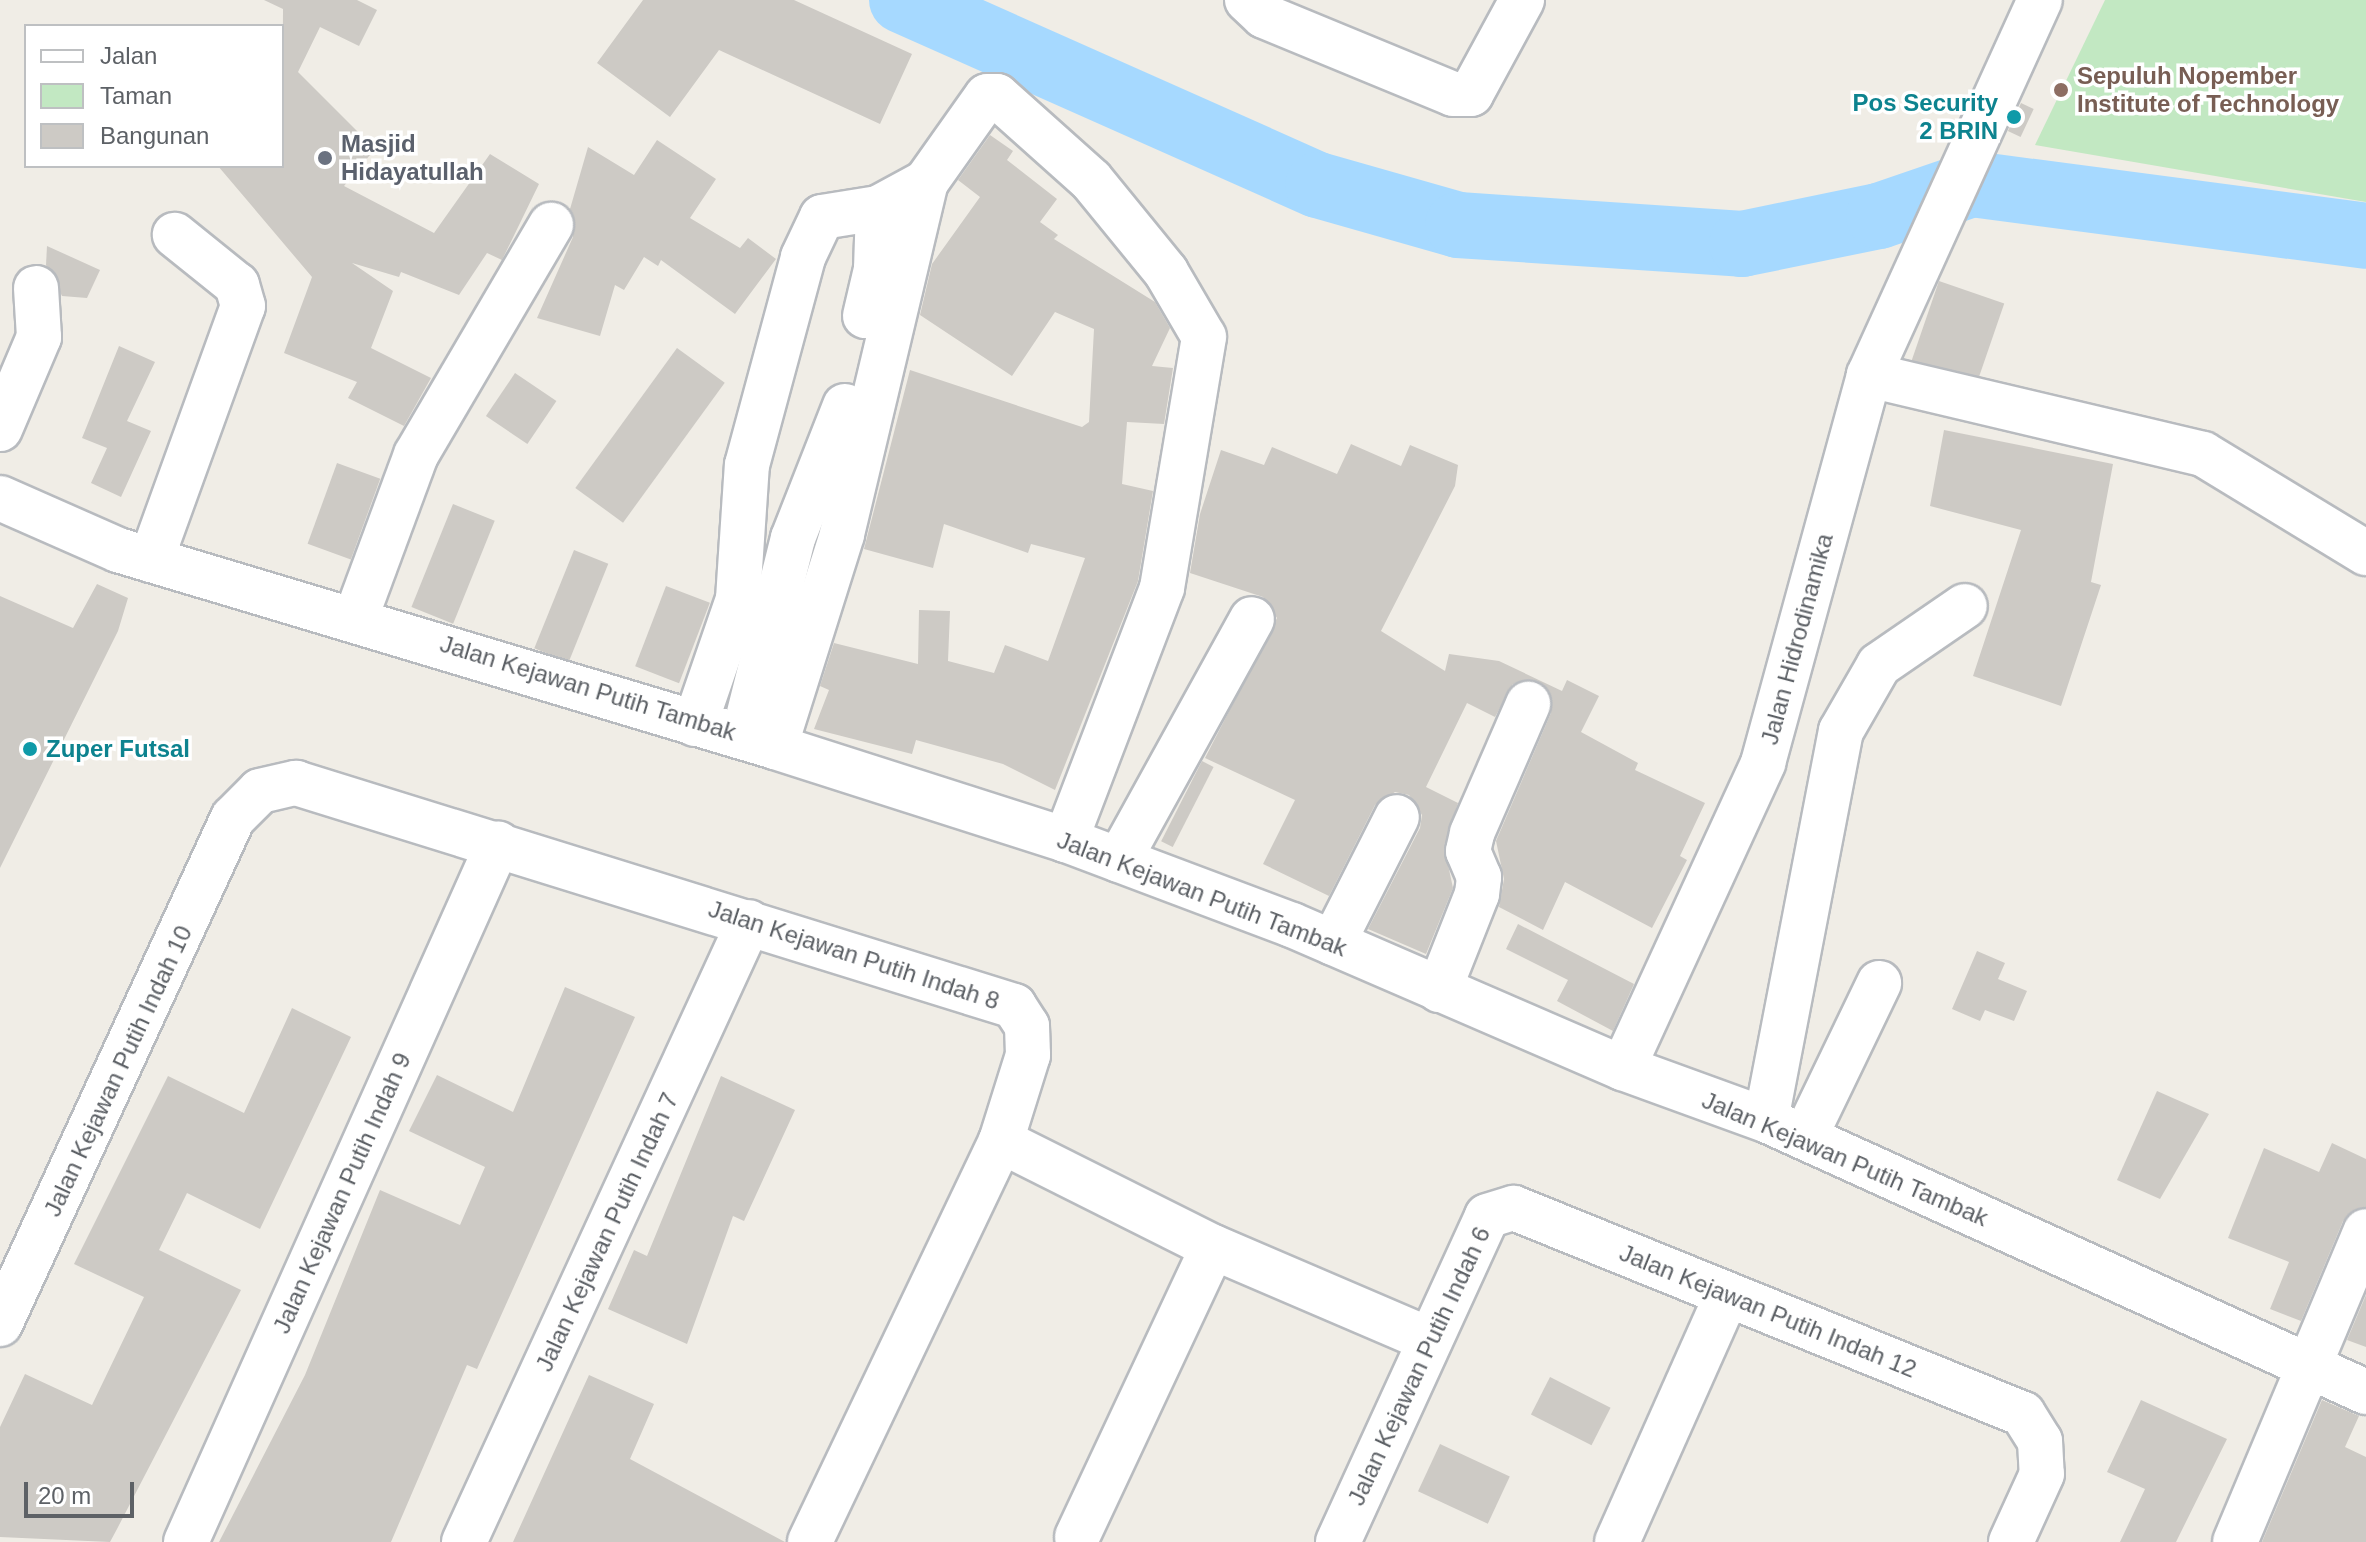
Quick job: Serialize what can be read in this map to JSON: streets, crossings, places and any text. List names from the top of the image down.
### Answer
{
  "streets": {
    "street": [
      "Jalan Hidrodinamika",
      "Jalan Kejawan Putih Tambak",
      "Jalan Kejawan Putih Indah 8",
      "Jalan Kejawan Putih Indah 10",
      "Jalan Kejawan Putih Indah 9",
      "Jalan Kejawan Putih Indah 7",
      "Jalan Kejawan Putih Indah 12",
      "Jalan Kejawan Putih Indah 6"
    ]
  },
  "crossings": [
    ["Jalan Hidrodinamika", "Jalan Kejawan Putih Tambak"],
    ["Jalan Kejawan Putih Indah 8", "Jalan Kejawan Putih Indah 10"],
    ["Jalan Kejawan Putih Indah 8", "Jalan Kejawan Putih Indah 9"],
    ["Jalan Kejawan Putih Indah 8", "Jalan Kejawan Putih Indah 7"],
    ["Jalan Kejawan Putih Indah 12", "Jalan Kejawan Putih Indah 6"]
  ],
  "places": [
    "Sepuluh Nopember Institute of Technology",
    "Pos Security 2 BRIN",
    "Masjid Hidayatullah",
    "Zuper Futsal"
  ],
  "legend": ["Jalan", "Taman", "Bangunan"],
  "scale_bar": "20 m"
}
